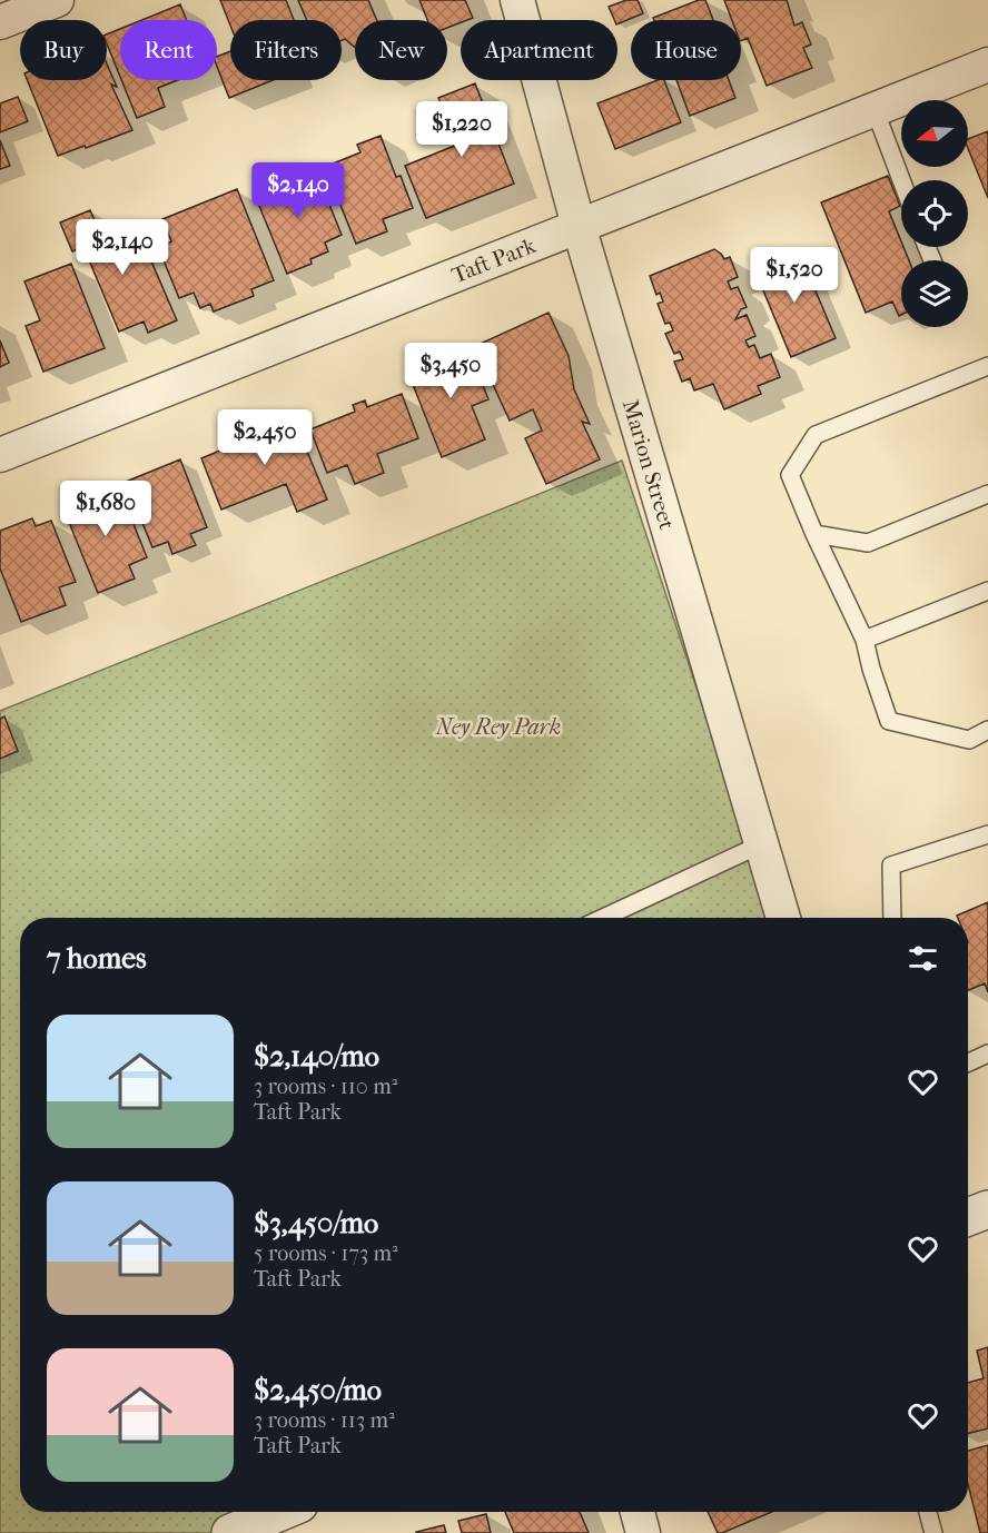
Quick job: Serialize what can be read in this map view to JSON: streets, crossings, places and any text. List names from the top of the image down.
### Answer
{
  "streets": {
    "street": ["Taft Park", "Marion Street"]
  },
  "crossings": [
    ["Taft Park", "Marion Street"]
  ],
  "parks": ["Ney Rey Park"],
  "north": "left",
  "page": {
    "chip": [
      "Buy",
      "Rent",
      "Filters",
      "New",
      "Apartment",
      "House"
    ],
    "price": [
      "$1,220",
      "$2,140",
      "$2,140",
      "$1,520",
      "$3,450",
      "$2,450",
      "$1,680"
    ],
    "heading": "7 homes",
    "list": [
      {
        "name": "$2,140/mo",
        "note": "3 rooms · 110 m² · Taft Park"
      },
      {
        "name": "$3,450/mo",
        "note": "5 rooms · 173 m² · Taft Park"
      },
      {
        "name": "$2,450/mo",
        "note": "3 rooms · 113 m² · Taft Park"
      }
    ]
  }
}
